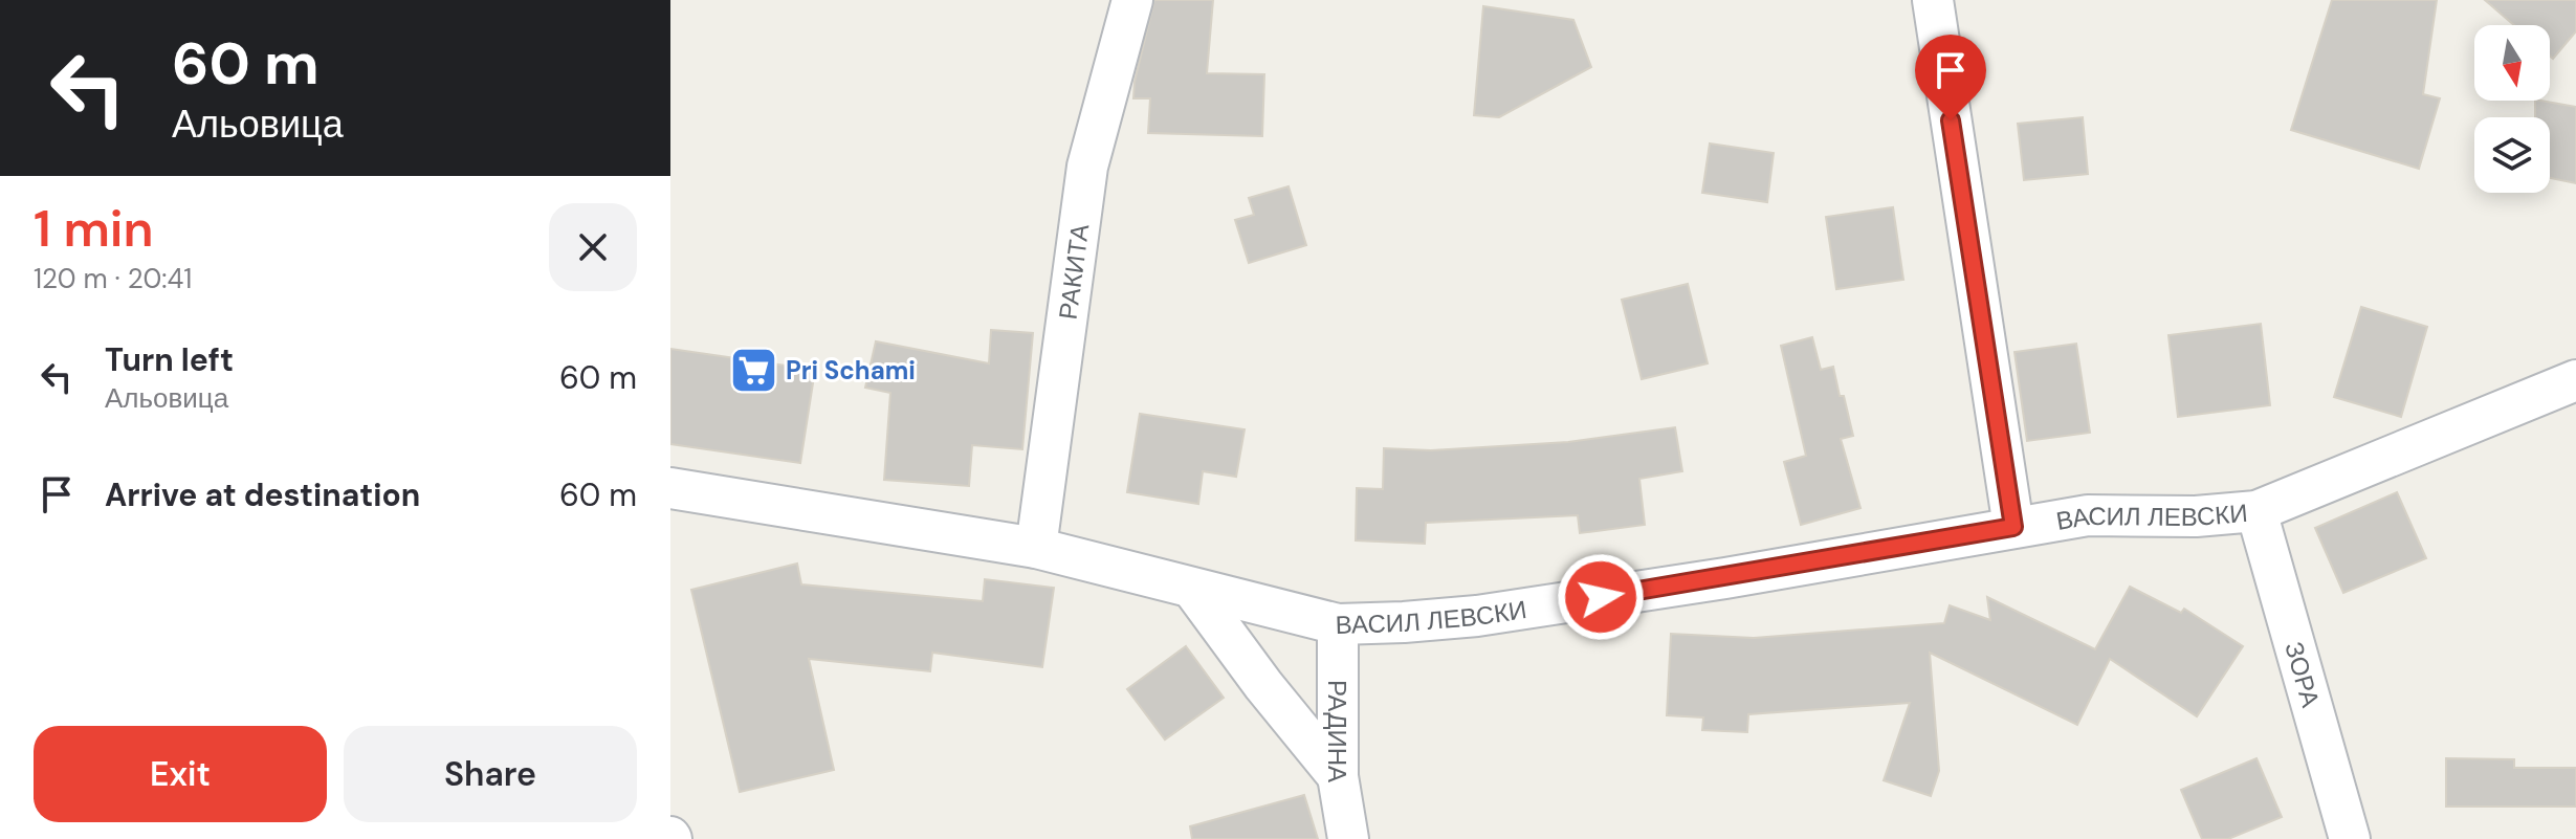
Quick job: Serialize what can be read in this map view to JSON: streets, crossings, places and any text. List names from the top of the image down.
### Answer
{
  "streets": {
    "street": [
      "РАКИТА",
      "ВАСИЛ ЛЕВСКИ",
      "ЗОРА",
      "РАДИНА"
    ]
  },
  "crossings": [
    ["РАКИТА", "ВАСИЛ ЛЕВСКИ"],
    ["ВАСИЛ ЛЕВСКИ", "ЗОРА"],
    ["ВАСИЛ ЛЕВСКИ", "РАДИНА"]
  ],
  "places": {
    "supermarket": ["Pri Schami"]
  },
  "north": "bottom",
  "page": {
    "turn": ["60 m", "Альовица"],
    "heading": ["1 min", "120 m · 20:41"],
    "list": [
      {
        "name": "Turn left",
        "note": "Альовица",
        "value": "60 m"
      },
      {
        "name": "Arrive at destination",
        "value": "60 m"
      }
    ],
    "buttons": ["Exit", "Share"]
  }
}
